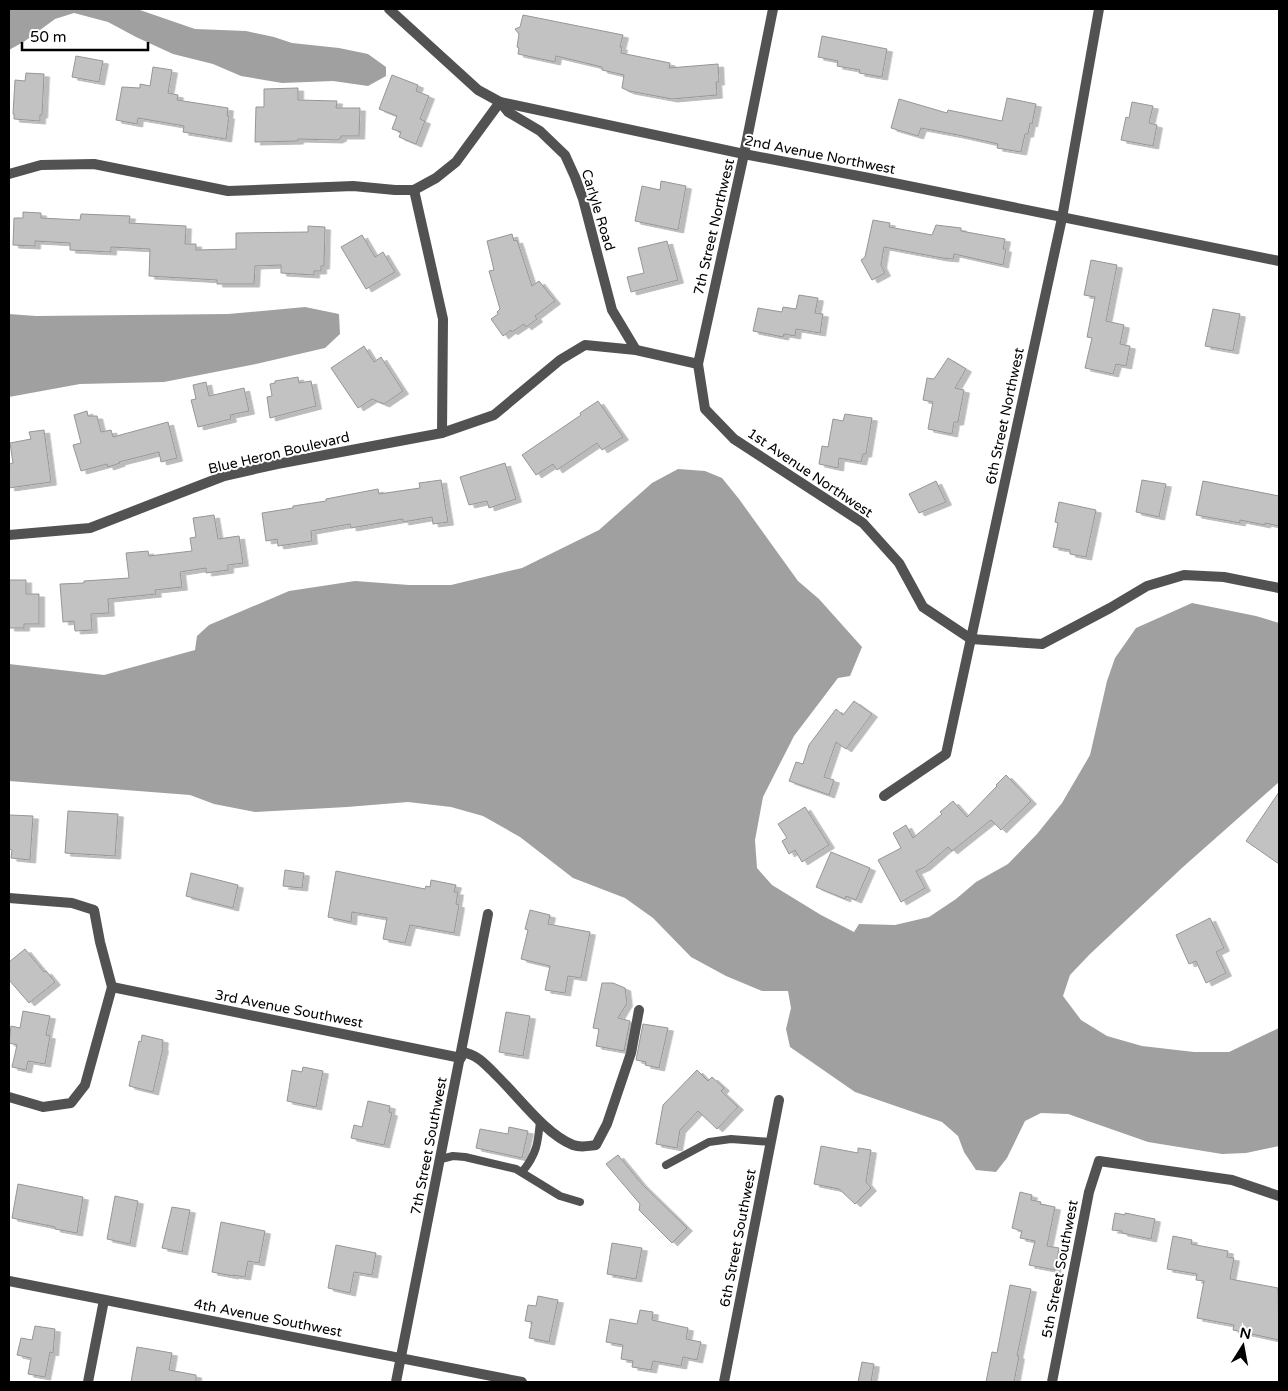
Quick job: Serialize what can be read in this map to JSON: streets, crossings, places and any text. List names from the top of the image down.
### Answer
{
  "streets": {
    "street": [
      "2nd Avenue Northwest",
      "Carlyle Road",
      "7th Street Northwest",
      "6th Street Northwest",
      "Blue Heron Boulevard",
      "1st Avenue Northwest",
      "3rd Avenue Southwest",
      "7th Street Southwest",
      "6th Street Southwest",
      "5th Street Southwest",
      "4th Avenue Southwest"
    ]
  },
  "crossings": [
    ["2nd Avenue Northwest", "Carlyle Road"],
    ["2nd Avenue Northwest", "7th Street Northwest"],
    ["2nd Avenue Northwest", "6th Street Northwest"],
    ["Carlyle Road", "Blue Heron Boulevard"],
    ["7th Street Northwest", "Blue Heron Boulevard"],
    ["7th Street Northwest", "1st Avenue Northwest"],
    ["6th Street Northwest", "1st Avenue Northwest"],
    ["Blue Heron Boulevard", "1st Avenue Northwest"],
    ["3rd Avenue Southwest", "7th Street Southwest"],
    ["7th Street Southwest", "4th Avenue Southwest"]
  ],
  "scale_bar": "50 m",
  "north": "top"
}
